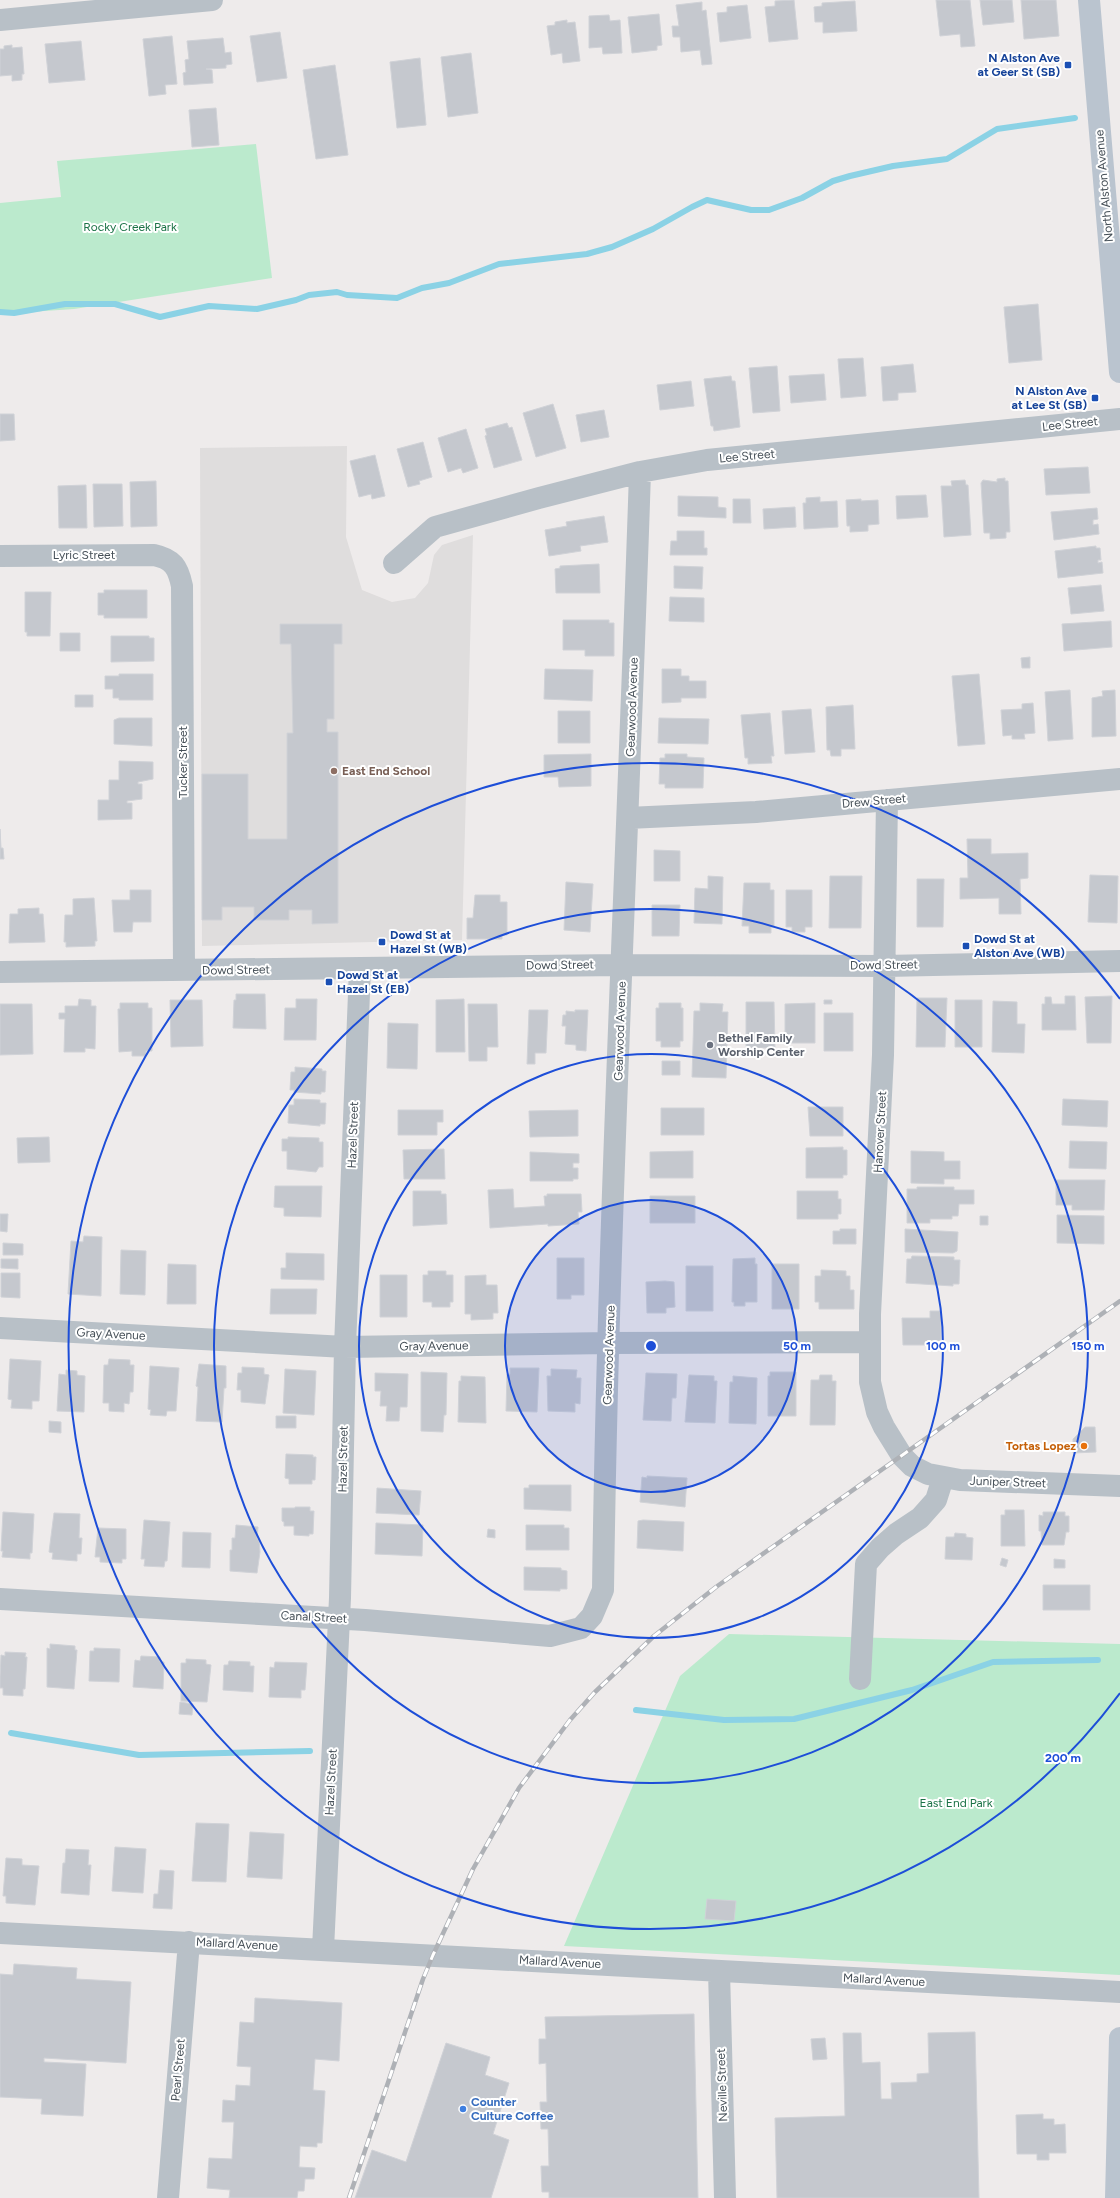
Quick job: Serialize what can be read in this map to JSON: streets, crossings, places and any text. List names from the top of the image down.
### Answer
{
  "streets": {
    "main road": ["North Alston Avenue"],
    "street": [
      "Lee Street",
      "Lyric Street",
      "Gearwood Avenue",
      "Tucker Street",
      "Drew Street",
      "Dowd Street",
      "Hanover Street",
      "Hazel Street",
      "Gray Avenue",
      "Juniper Street",
      "Canal Street",
      "Mallard Avenue",
      "Pearl Street",
      "Neville Street"
    ]
  },
  "crossings": [
    ["Lee Street", "Gearwood Avenue"],
    ["Lyric Street", "Tucker Street"],
    ["Gearwood Avenue", "Drew Street"],
    ["Gearwood Avenue", "Dowd Street"],
    ["Gearwood Avenue", "Gray Avenue"],
    ["Gearwood Avenue", "Canal Street"],
    ["Tucker Street", "Dowd Street"],
    ["Drew Street", "Hanover Street"],
    ["Dowd Street", "Hanover Street"],
    ["Dowd Street", "Hazel Street"],
    ["Hanover Street", "Gray Avenue"],
    ["Hanover Street", "Juniper Street"],
    ["Hazel Street", "Gray Avenue"],
    ["Hazel Street", "Canal Street"],
    ["Hazel Street", "Mallard Avenue"],
    ["Mallard Avenue", "Pearl Street"],
    ["Mallard Avenue", "Neville Street"]
  ],
  "parks": ["Rocky Creek Park", "East End Park"],
  "places": {
    "transit": [
      "N Alston Ave at Geer St (SB)",
      "N Alston Ave at Lee St (SB)",
      "Dowd St at Hazel St (WB)",
      "Dowd St at Alston Ave (WB)",
      "Dowd St at Hazel St (EB)"
    ],
    "other": [
      "East End School",
      "Bethel Family Worship Center",
      "Tortas Lopez",
      "Counter Culture Coffee"
    ]
  },
  "rings": [
    "50 m",
    "100 m",
    "150 m",
    "200 m"
  ]
}
